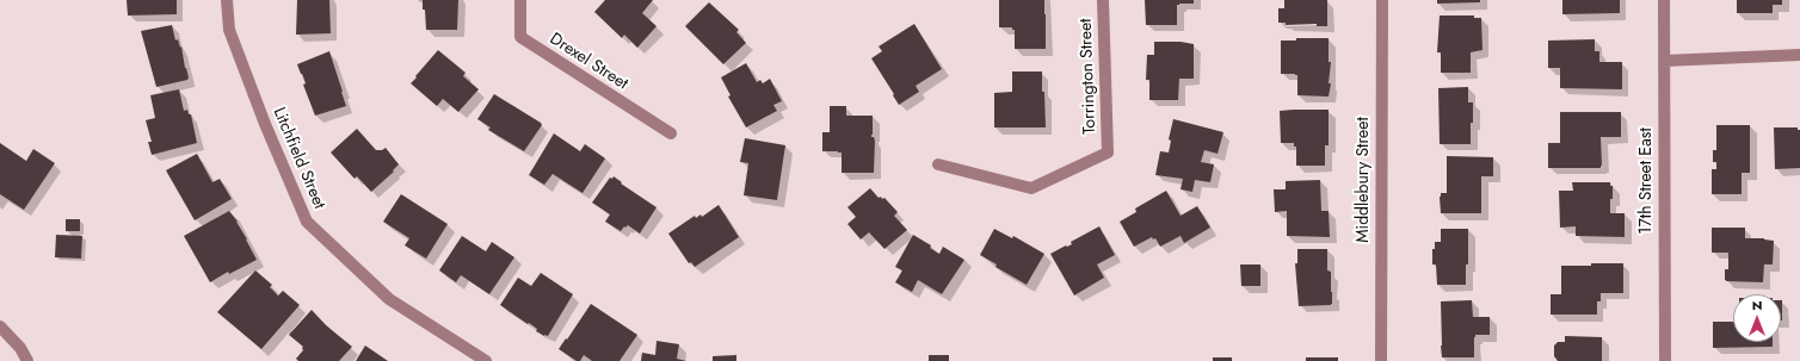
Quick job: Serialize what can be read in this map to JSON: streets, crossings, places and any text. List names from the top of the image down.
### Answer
{
  "streets": {
    "street": [
      "Drexel Street",
      "Torrington Street",
      "Litchfield Street",
      "Middlebury Street",
      "17th Street East"
    ]
  },
  "north": "top"
}
